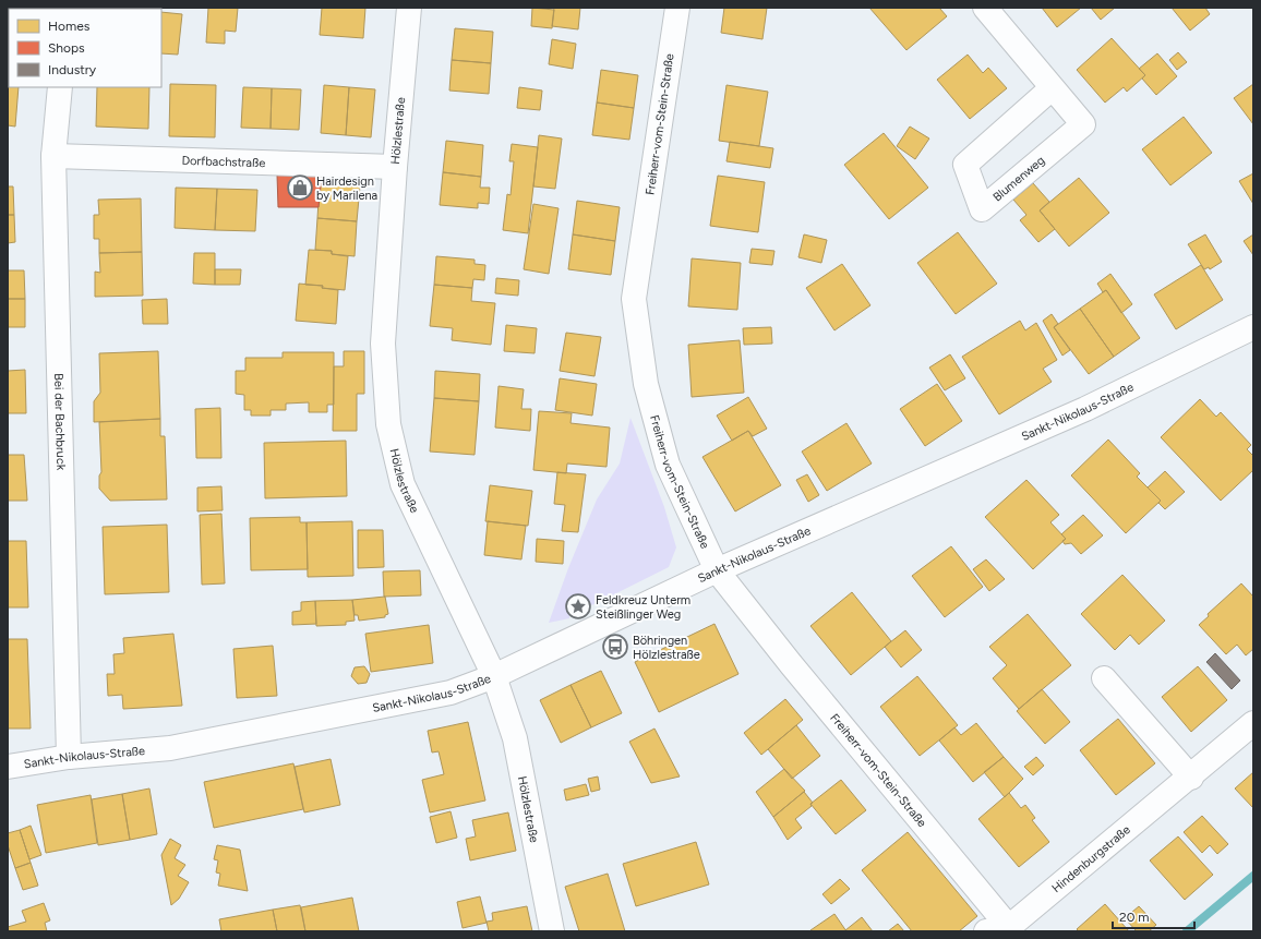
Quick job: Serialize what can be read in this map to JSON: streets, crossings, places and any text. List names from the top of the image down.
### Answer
{
  "streets": {
    "street": [
      "Freiherr-vom-Stein-Straße",
      "Hölzlestraße",
      "Dorfbachstraße",
      "Blumenweg",
      "Sankt-Nikolaus-Straße",
      "Bei der Bachbruck",
      "Hindenburgstraße"
    ]
  },
  "crossings": [
    ["Freiherr-vom-Stein-Straße", "Sankt-Nikolaus-Straße"],
    ["Freiherr-vom-Stein-Straße", "Hindenburgstraße"],
    ["Hölzlestraße", "Dorfbachstraße"],
    ["Hölzlestraße", "Sankt-Nikolaus-Straße"],
    ["Dorfbachstraße", "Bei der Bachbruck"],
    ["Sankt-Nikolaus-Straße", "Bei der Bachbruck"]
  ],
  "places": {
    "shop": ["Hairdesign by Marilena"],
    "place": ["Feldkreuz Unterm Steißlinger Weg"],
    "bus stop": ["Böhringen Hölzlestraße"]
  },
  "legend": ["Homes", "Shops", "Industry"],
  "scale_bar": "20 m"
}
